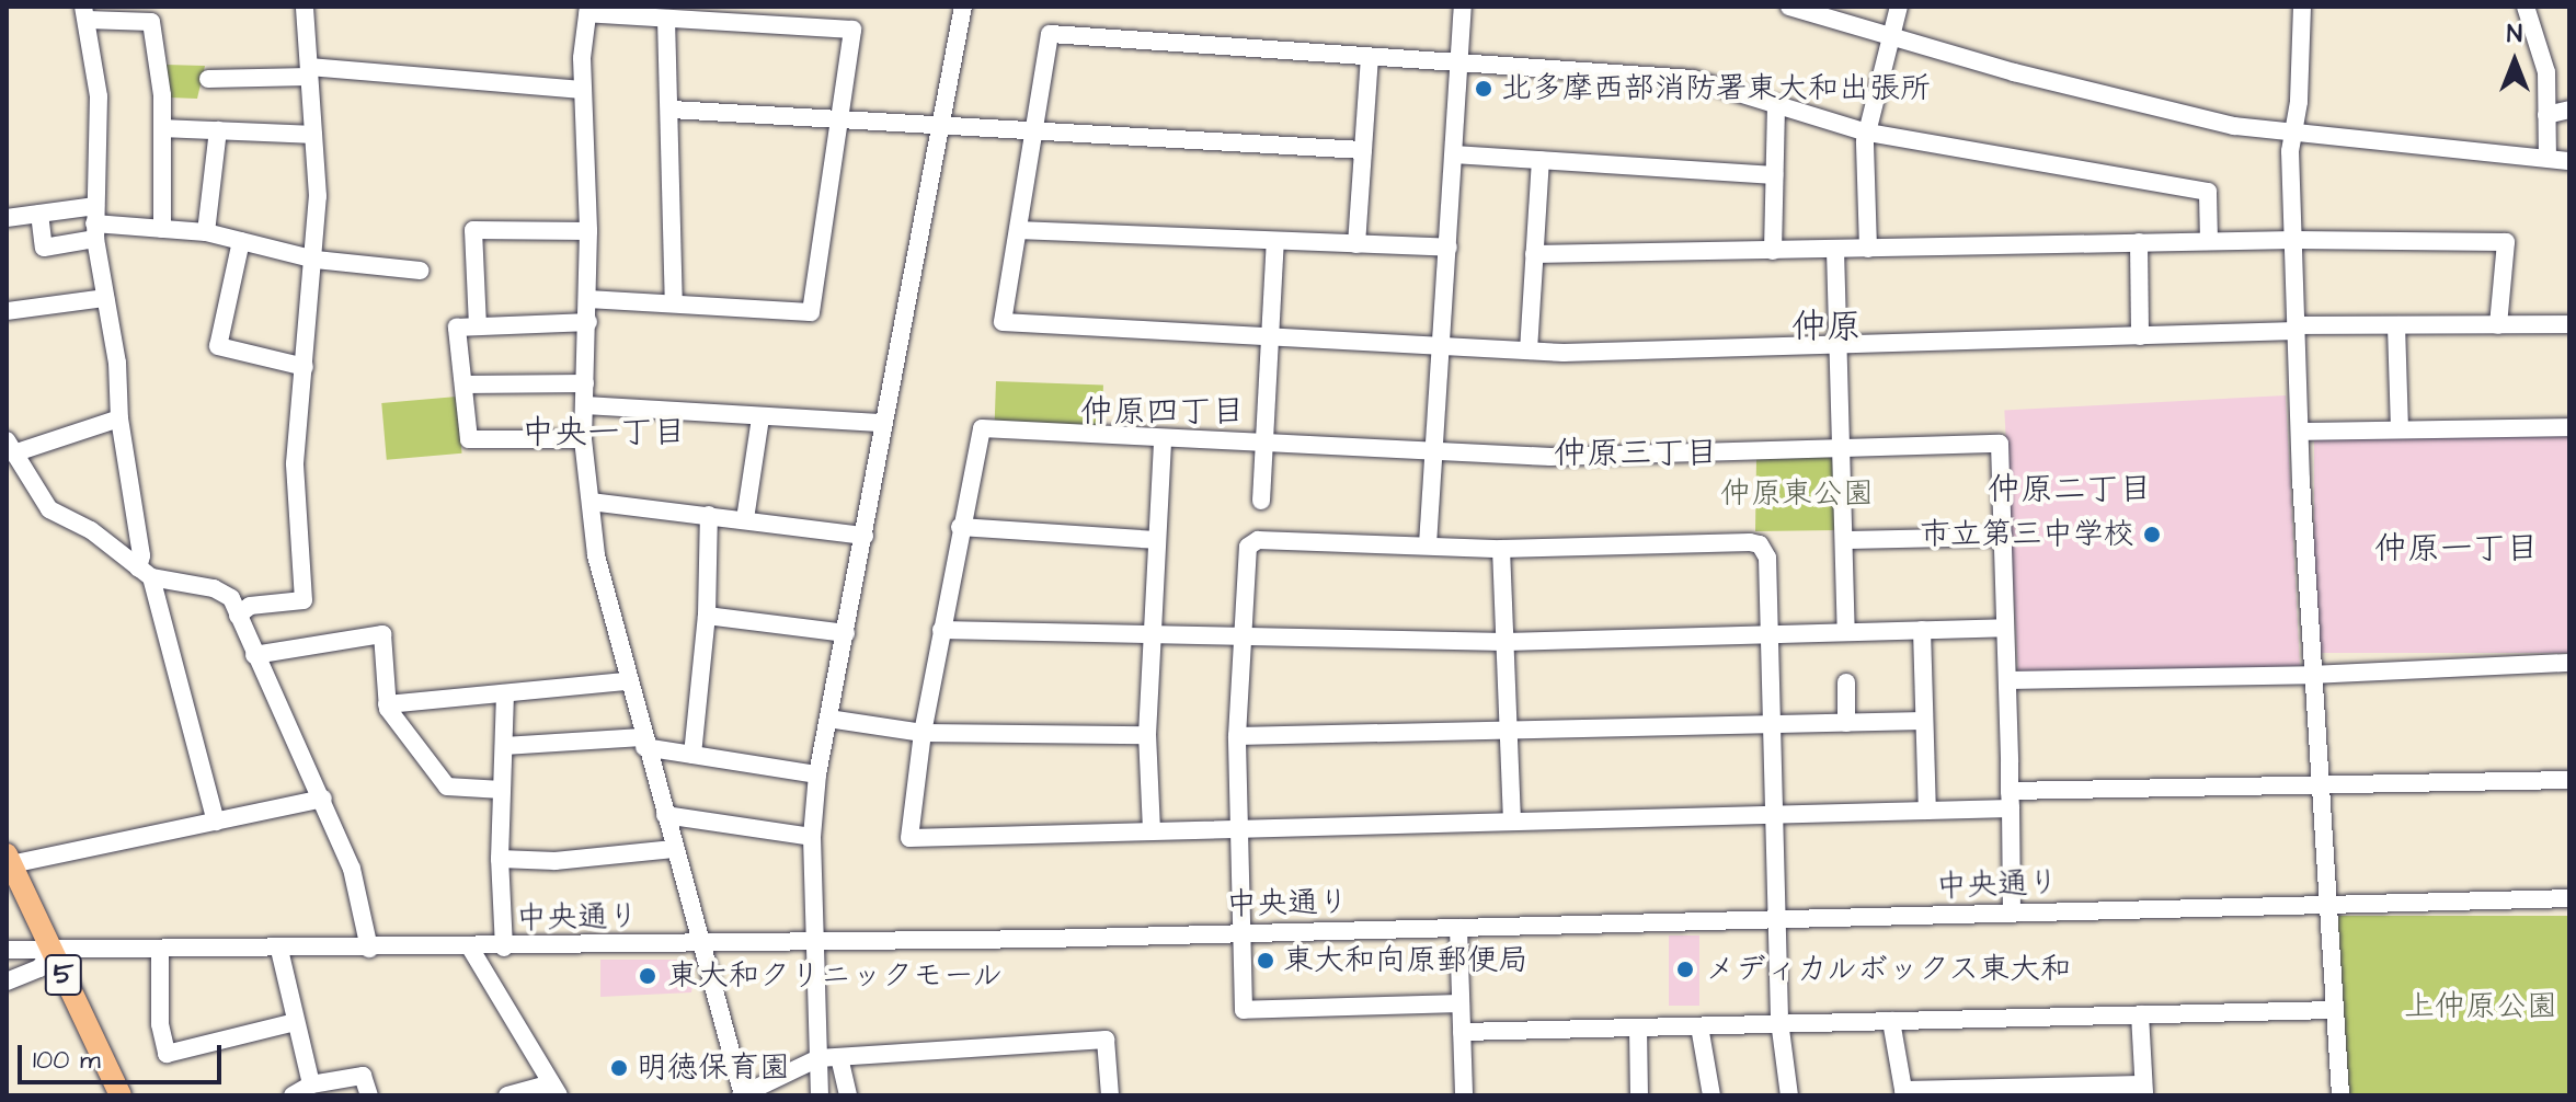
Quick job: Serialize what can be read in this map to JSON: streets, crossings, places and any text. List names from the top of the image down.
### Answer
{
  "streets": {
    "main road": ["5"],
    "street": ["中央通り"]
  },
  "crossings": [
    ["中央通り", "5"]
  ],
  "districts": [
    "仲原",
    "仲原四丁目",
    "中央一丁目",
    "仲原三丁目",
    "仲原二丁目",
    "仲原一丁目"
  ],
  "parks": ["仲原東公園", "上仲原公園"],
  "places": [
    "北多摩西部消防署東大和出張所",
    "市立第三中学校",
    "東大和向原郵便局",
    "メディカルボックス東大和",
    "東大和クリニックモール",
    "明徳保育園"
  ],
  "scale_bar": "100 m",
  "north": "top"
}
